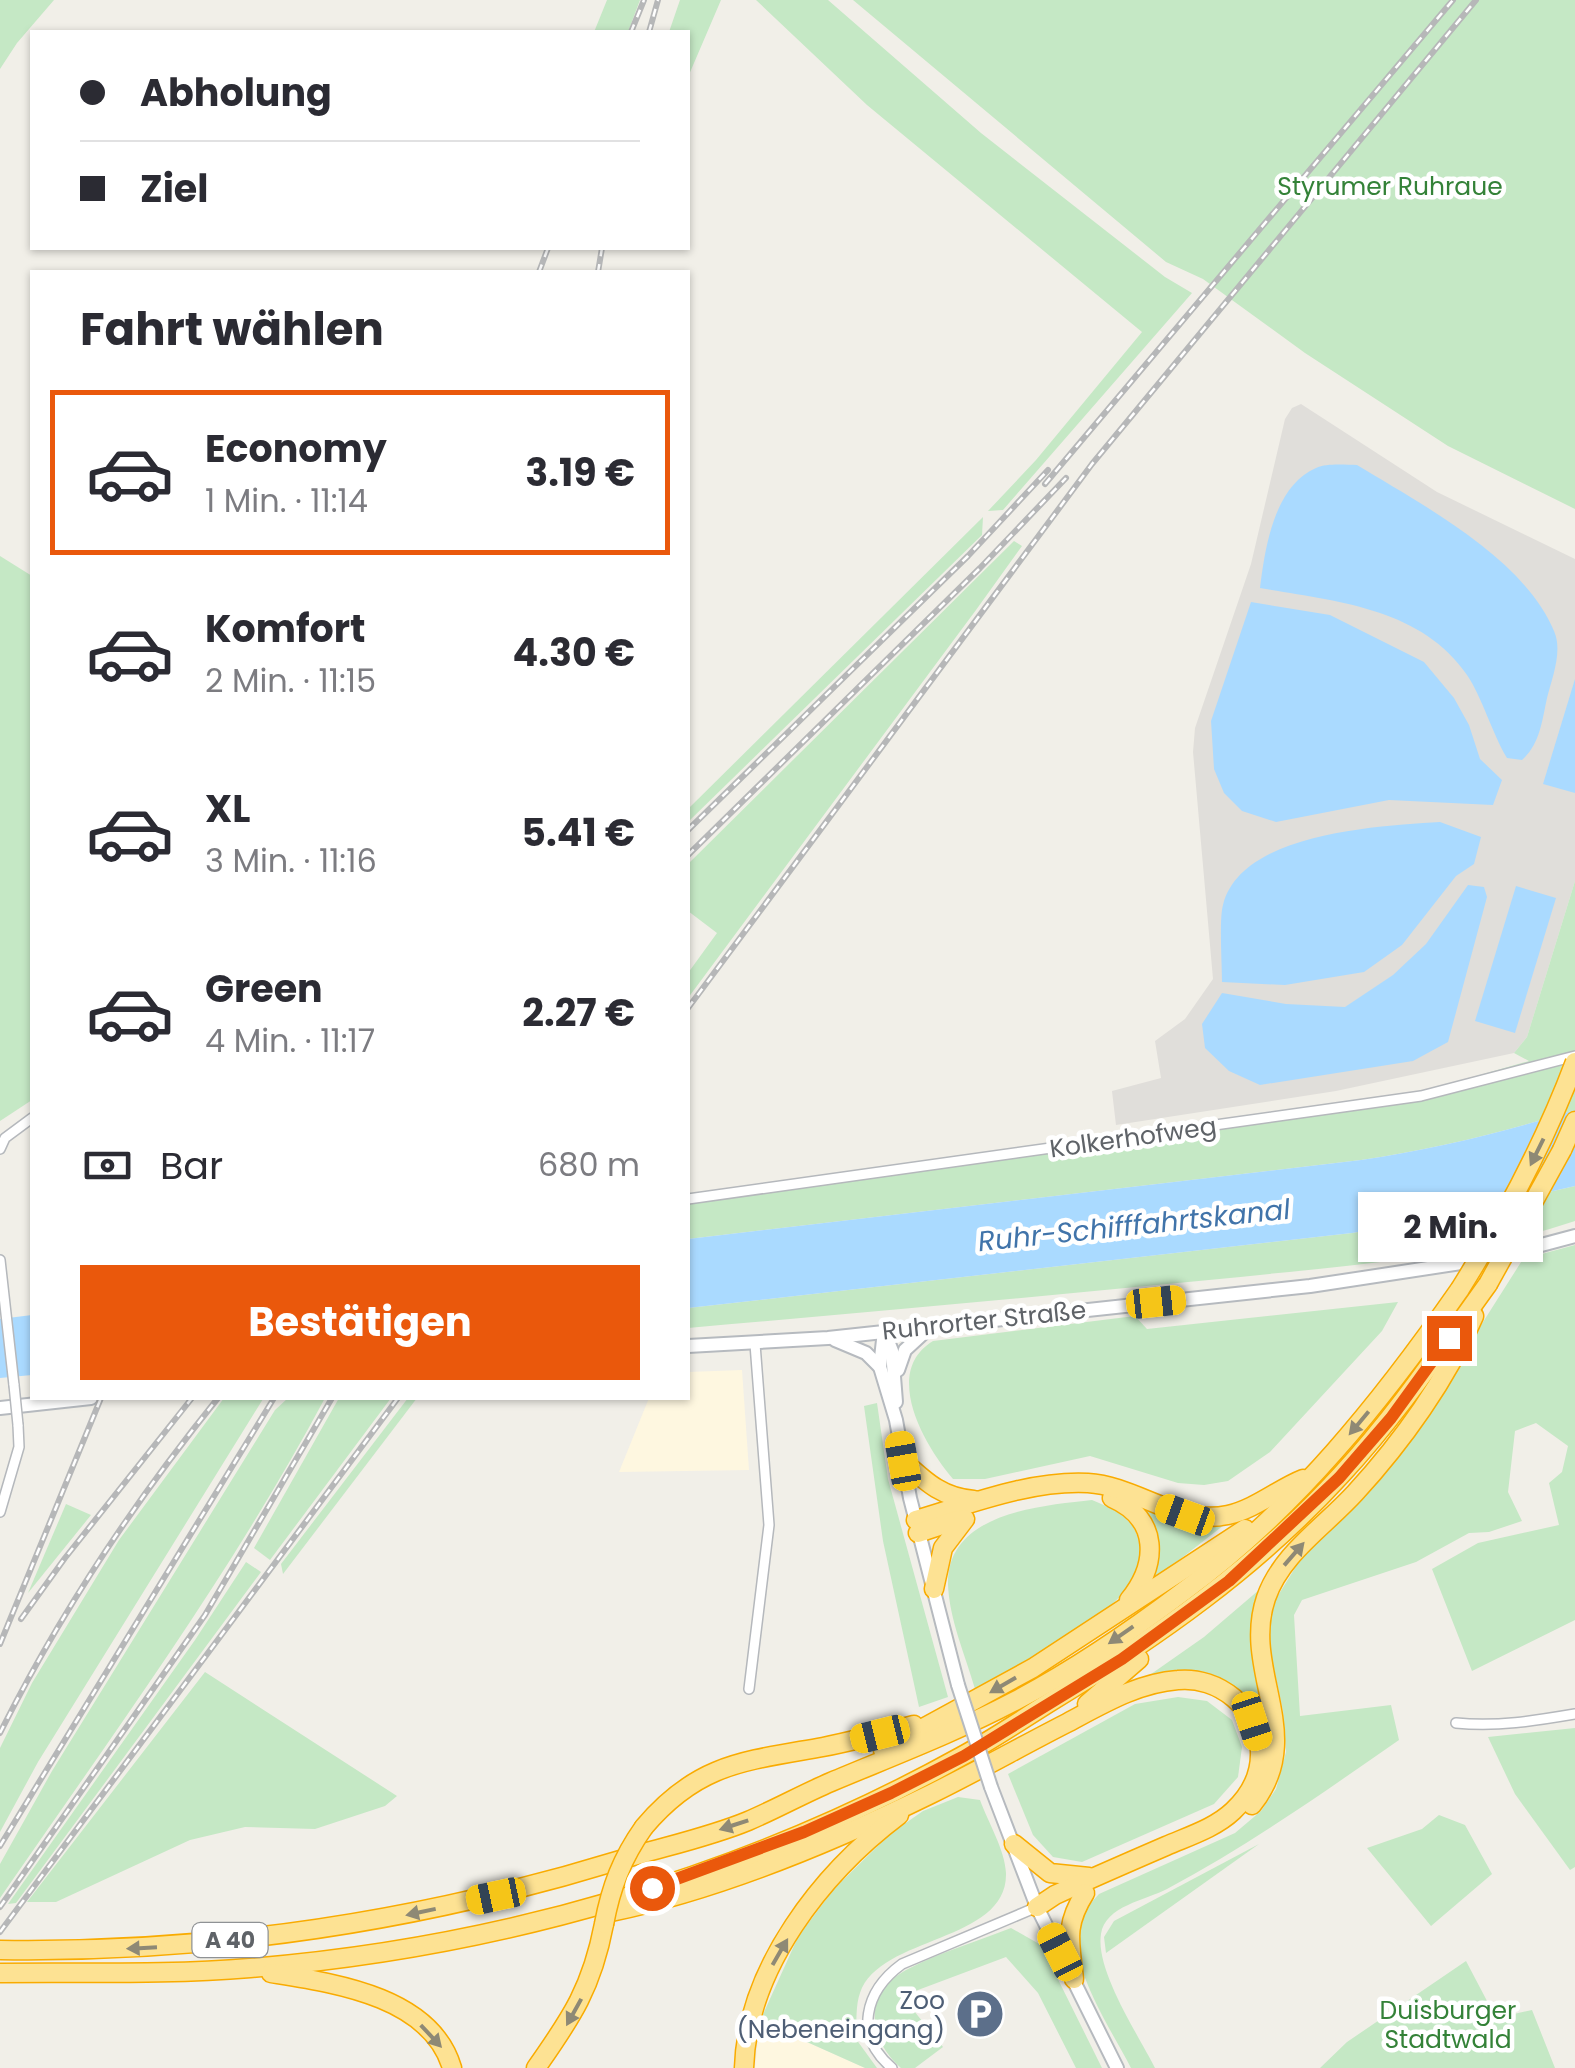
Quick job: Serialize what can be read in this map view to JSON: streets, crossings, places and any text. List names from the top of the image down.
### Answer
{
  "streets": {
    "highway": ["A 40"],
    "main road": ["Ruhrorter Straße"],
    "street": ["Kolkerhofweg"]
  },
  "crossings": [
    ["Kolkerhofweg", "A 40"]
  ],
  "water": ["Ruhr-Schifffahrtskanal"],
  "parks": ["Styrumer Ruhraue", "Duisburger Stadtwald"],
  "places": {
    "parking": ["Zoo (Nebeneingang)"]
  },
  "page": {
    "banner": ["Abholung", "Ziel"],
    "heading": "Fahrt wählen",
    "list": [
      {
        "name": "Economy",
        "note": "1 Min. · 11:14",
        "value": "3.19 €"
      },
      {
        "name": "Komfort",
        "note": "2 Min. · 11:15",
        "value": "4.30 €"
      },
      {
        "name": "XL",
        "note": "3 Min. · 11:16",
        "value": "5.41 €"
      },
      {
        "name": "Green",
        "note": "4 Min. · 11:17",
        "value": "2.27 €"
      }
    ],
    "pay": ["Bar", "680 m"],
    "bubble": "2 Min.",
    "buttons": "Bestätigen"
  }
}
